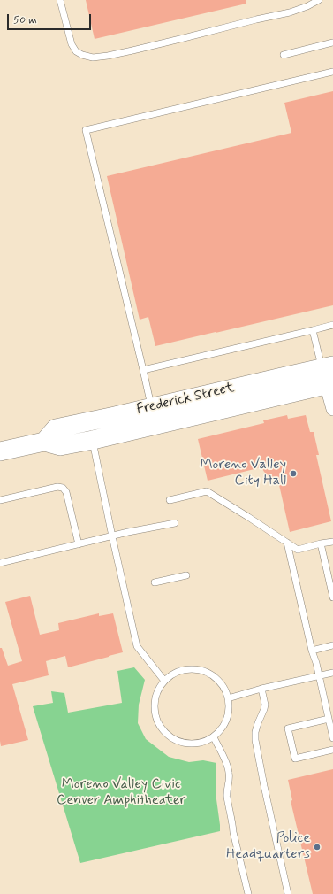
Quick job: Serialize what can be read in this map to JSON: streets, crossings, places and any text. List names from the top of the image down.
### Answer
{
  "streets": {
    "main road": ["Frederick Street"]
  },
  "parks": ["Moreno Valley Civic Cenver Amphitheater"],
  "places": ["Moreno Valley City Hall", "Police Headquarters"],
  "scale_bar": "50 m"
}
